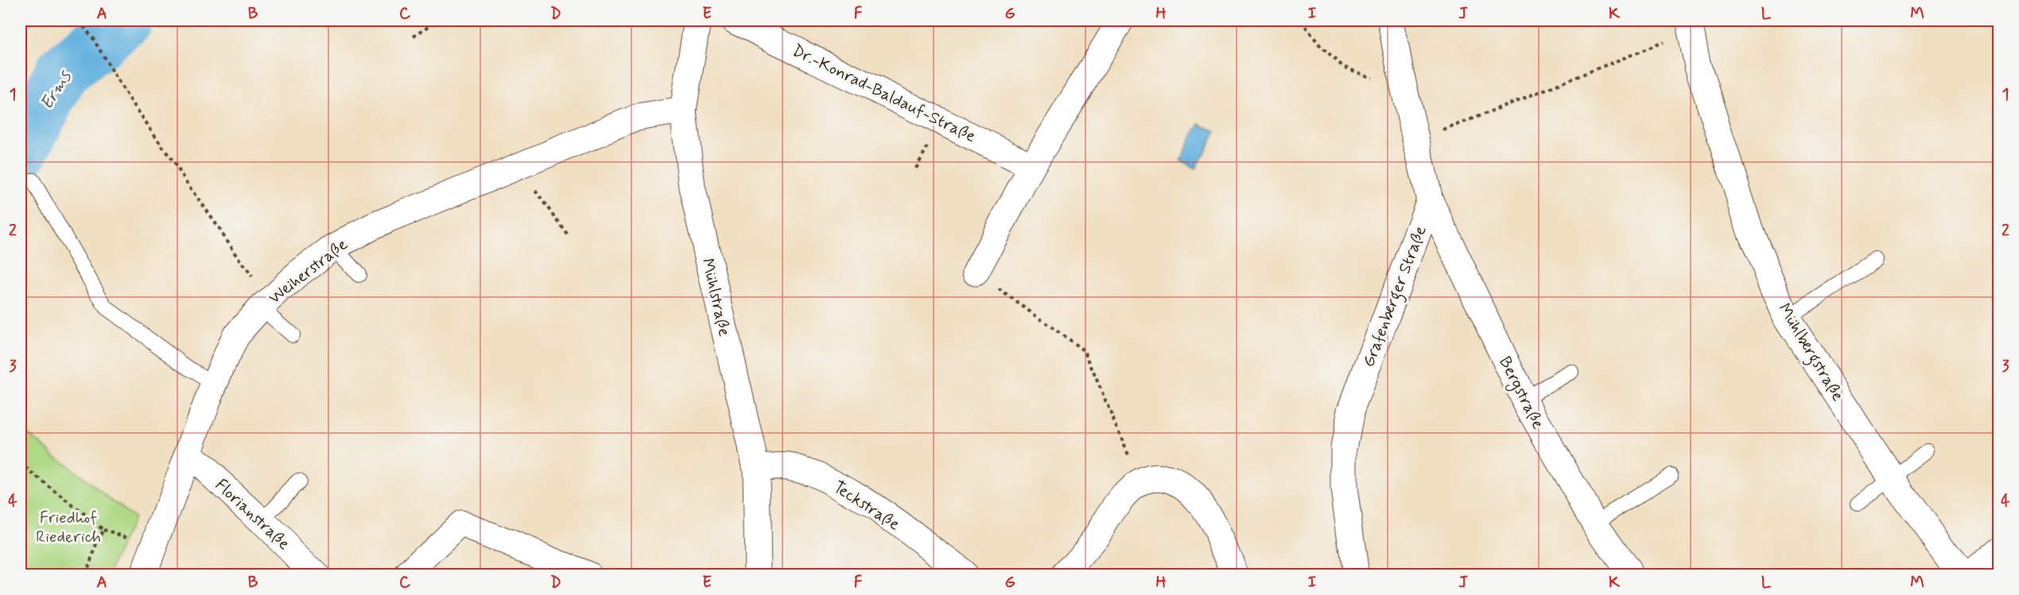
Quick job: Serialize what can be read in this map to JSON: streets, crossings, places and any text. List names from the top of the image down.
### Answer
{
  "streets": {
    "street": [
      "Dr.-Konrad-Baldauf-Straße",
      "Weiherstraße",
      "Grafenberger Straße",
      "Mühlstraße",
      "Mühlbergstraße",
      "Bergstraße",
      "Teckstraße",
      "Florianstraße"
    ]
  },
  "crossings": [
    ["Weiherstraße", "Mühlstraße"],
    ["Weiherstraße", "Florianstraße"],
    ["Grafenberger Straße", "Bergstraße"],
    ["Mühlstraße", "Teckstraße"]
  ],
  "water": ["Erms"],
  "parks": ["Friedhof Riederich"],
  "grid": {
    "columns": [
      "A",
      "B",
      "C",
      "D",
      "E",
      "F",
      "G",
      "H",
      "I",
      "J",
      "K",
      "L",
      "M"
    ],
    "rows": [
      "1",
      "2",
      "3",
      "4"
    ]
  }
}
